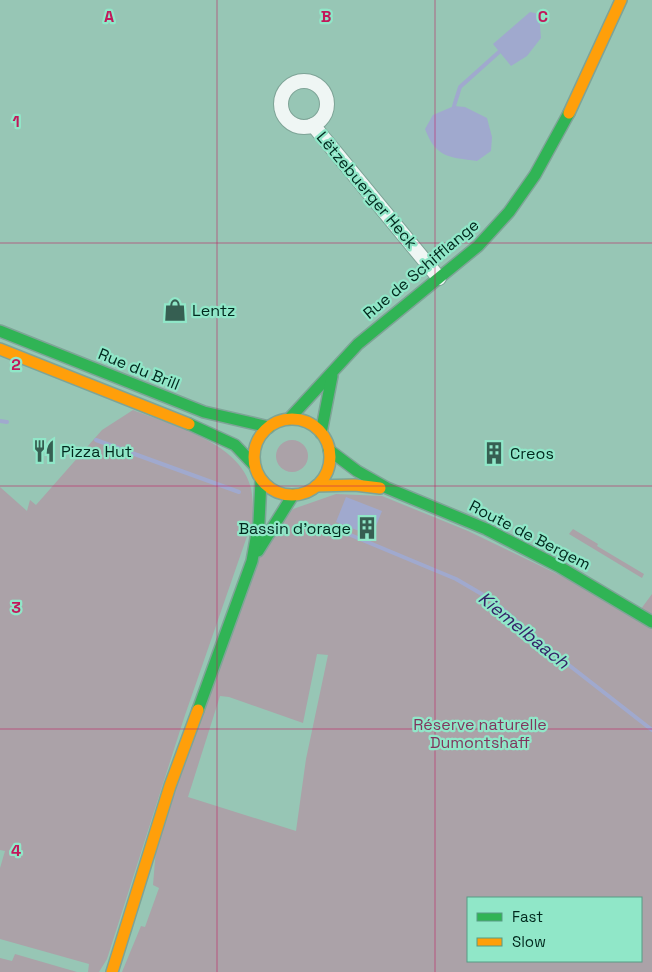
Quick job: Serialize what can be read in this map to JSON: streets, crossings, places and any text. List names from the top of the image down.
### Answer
{
  "streets": {
    "main road": ["Rue de Schifflange", "Rue du Brill", "Route de Bergem"],
    "street": ["Lëtzebuerger Heck"]
  },
  "crossings": [
    ["Lëtzebuerger Heck", "Rue de Schifflange"],
    ["Rue de Schifflange", "Rue du Brill"],
    ["Rue de Schifflange", "Route de Bergem"],
    ["Rue du Brill", "Route de Bergem"]
  ],
  "water": ["Kiemelbaach"],
  "parks": ["Réserve naturelle Dumontshaff"],
  "places": {
    "shop": ["Lentz"],
    "restaurant": ["Pizza Hut"],
    "building": ["Creos", "Bassin d'orage"]
  },
  "legend": ["Fast", "Slow"],
  "grid": {
    "columns": ["A", "B", "C"],
    "rows": [
      "1",
      "2",
      "3",
      "4"
    ]
  }
}
